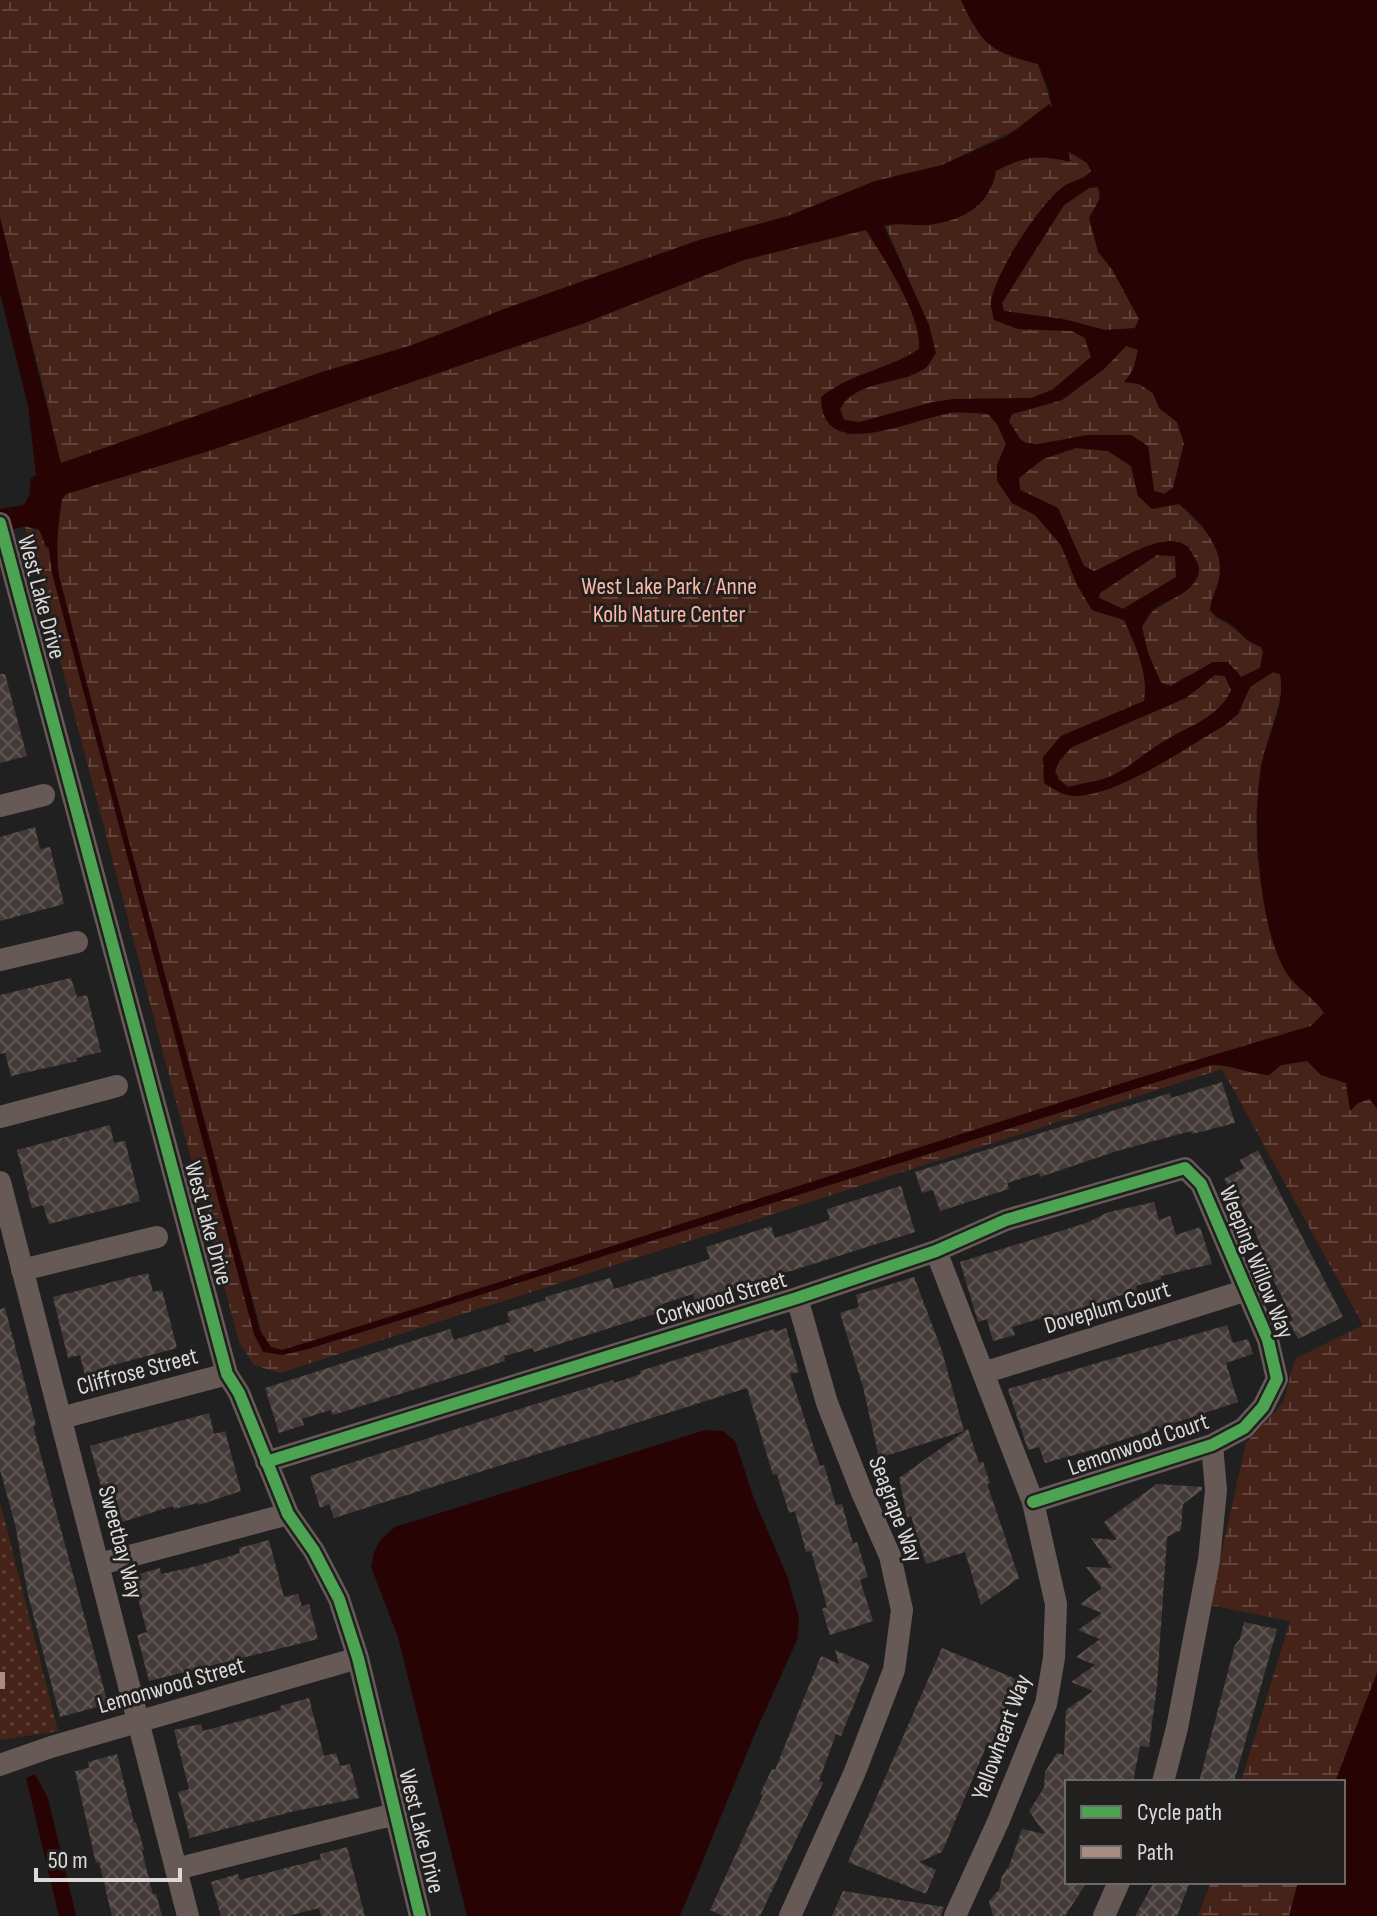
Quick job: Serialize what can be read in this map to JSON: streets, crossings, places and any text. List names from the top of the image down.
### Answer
{
  "streets": {
    "street": [
      "West Lake Drive",
      "Weeping Willow Way",
      "Corkwood Street",
      "Doveplum Court",
      "Cliffrose Street",
      "Lemonwood Court",
      "Seagrape Way",
      "Sweetbay Way",
      "Lemonwood Street",
      "Yellowheart Way"
    ]
  },
  "crossings": [
    ["West Lake Drive", "Corkwood Street"],
    ["West Lake Drive", "Cliffrose Street"],
    ["West Lake Drive", "Lemonwood Street"],
    ["Weeping Willow Way", "Corkwood Street"],
    ["Weeping Willow Way", "Doveplum Court"],
    ["Weeping Willow Way", "Lemonwood Court"],
    ["Corkwood Street", "Seagrape Way"],
    ["Corkwood Street", "Yellowheart Way"],
    ["Doveplum Court", "Yellowheart Way"],
    ["Cliffrose Street", "Sweetbay Way"],
    ["Lemonwood Court", "Yellowheart Way"],
    ["Sweetbay Way", "Lemonwood Street"]
  ],
  "parks": ["West Lake Park / Anne Kolb Nature Center"],
  "legend": ["Cycle path", "Path"],
  "scale_bar": "50 m"
}
